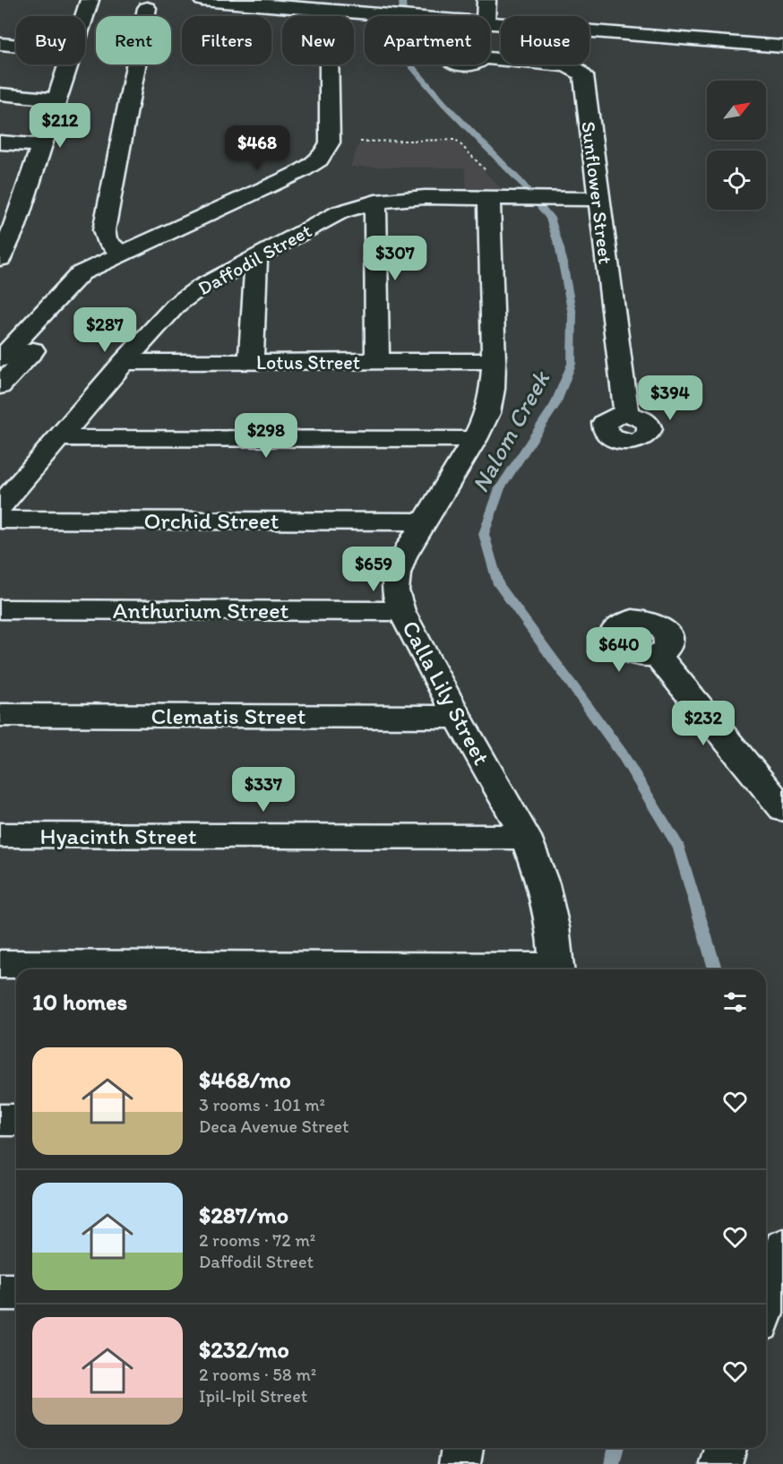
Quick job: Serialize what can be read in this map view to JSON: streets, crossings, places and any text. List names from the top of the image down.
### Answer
{
  "streets": {
    "street": [
      "Sunflower Street",
      "Daffodil Street",
      "Lotus Street",
      "Orchid Street",
      "Anthurium Street",
      "Calla Lily Street",
      "Clematis Street",
      "Hyacinth Street"
    ]
  },
  "crossings": [
    ["Sunflower Street", "Daffodil Street"],
    ["Daffodil Street", "Lotus Street"],
    ["Daffodil Street", "Calla Lily Street"],
    ["Lotus Street", "Calla Lily Street"],
    ["Orchid Street", "Calla Lily Street"],
    ["Anthurium Street", "Calla Lily Street"],
    ["Calla Lily Street", "Clematis Street"],
    ["Calla Lily Street", "Hyacinth Street"]
  ],
  "water": ["Nalom Creek"],
  "north": "top right",
  "page": {
    "chip": [
      "Buy",
      "Rent",
      "Filters",
      "New",
      "Apartment",
      "House"
    ],
    "price": [
      "$212",
      "$468",
      "$307",
      "$287",
      "$394",
      "$298",
      "$659",
      "$640",
      "$232",
      "$337"
    ],
    "heading": "10 homes",
    "list": [
      {
        "name": "$468/mo",
        "note": "3 rooms · 101 m² · Deca Avenue Street"
      },
      {
        "name": "$287/mo",
        "note": "2 rooms · 72 m² · Daffodil Street"
      },
      {
        "name": "$232/mo",
        "note": "2 rooms · 58 m² · Ipil-Ipil Street"
      }
    ]
  }
}
